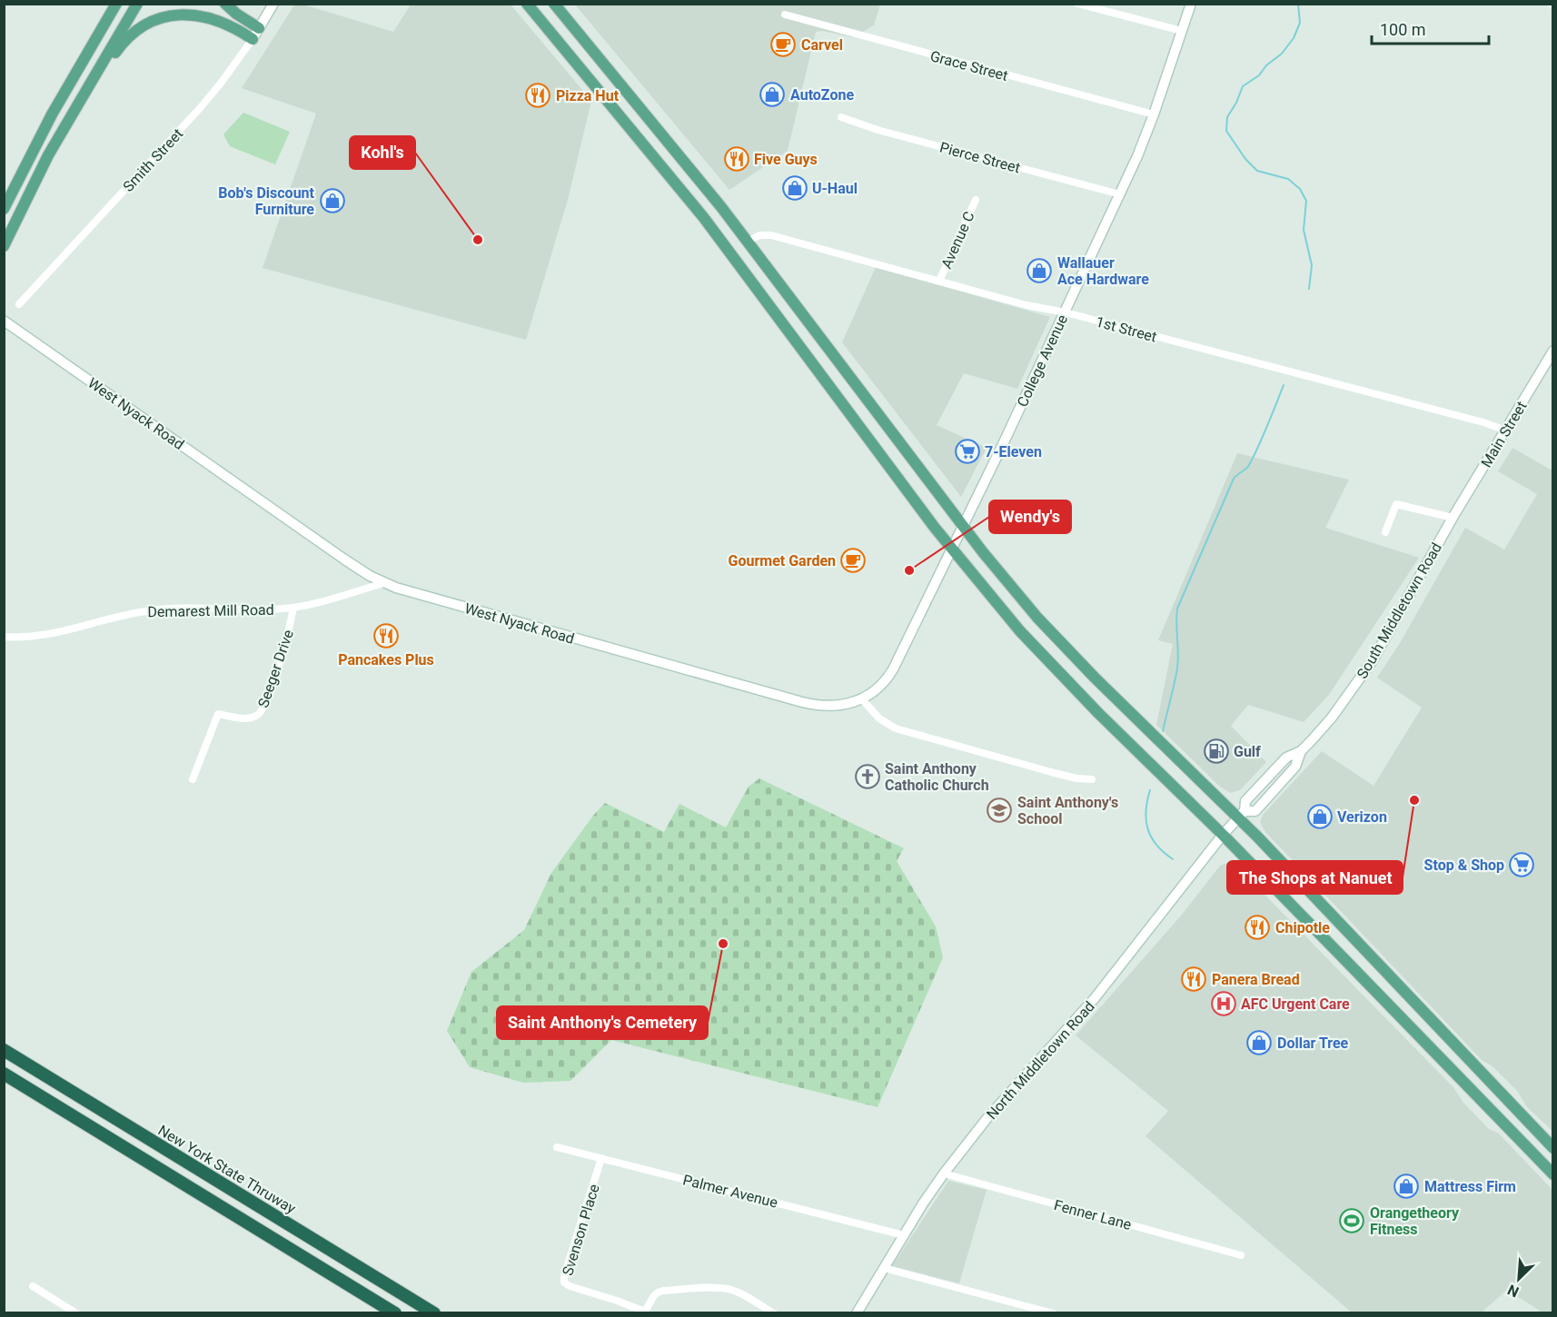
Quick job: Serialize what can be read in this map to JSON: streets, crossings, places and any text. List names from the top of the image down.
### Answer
{
  "streets": {
    "highway": ["New York State Thruway"],
    "street": [
      "Grace Street",
      "Pierce Street",
      "Smith Street",
      "Avenue C",
      "1st Street",
      "College Avenue",
      "West Nyack Road",
      "Main Street",
      "Demarest Mill Road",
      "South Middletown Road",
      "Seeger Drive",
      "North Middletown Road",
      "Palmer Avenue",
      "Fenner Lane",
      "Svenson Place"
    ]
  },
  "crossings": [
    ["Grace Street", "College Avenue"],
    ["Pierce Street", "College Avenue"],
    ["Avenue C", "1st Street"],
    ["1st Street", "College Avenue"],
    ["1st Street", "Main Street"],
    ["College Avenue", "West Nyack Road"],
    ["West Nyack Road", "Demarest Mill Road"],
    ["Main Street", "South Middletown Road"],
    ["Demarest Mill Road", "Seeger Drive"],
    ["South Middletown Road", "North Middletown Road"],
    ["North Middletown Road", "Palmer Avenue"],
    ["North Middletown Road", "Fenner Lane"],
    ["Palmer Avenue", "Svenson Place"]
  ],
  "places": {
    "cafe": ["Carvel", "Gourmet Garden"],
    "shop": [
      "AutoZone",
      "U-Haul",
      "Bob's Discount Furniture",
      "Wallauer Ace Hardware",
      "Verizon",
      "Dollar Tree",
      "Mattress Firm"
    ],
    "restaurant": [
      "Pizza Hut",
      "Five Guys",
      "Pancakes Plus",
      "Chipotle",
      "Panera Bread"
    ],
    "other": [
      "Kohl's",
      "Wendy's",
      "The Shops at Nanuet",
      "Saint Anthony's Cemetery"
    ],
    "supermarket": ["7-Eleven", "Stop & Shop"],
    "fuel station": ["Gulf"],
    "church": ["Saint Anthony Catholic Church"],
    "school or university": ["Saint Anthony's School"],
    "hospital": ["AFC Urgent Care"],
    "sports": ["Orangetheory Fitness"]
  },
  "scale_bar": "100 m",
  "north": "bottom left"
}
